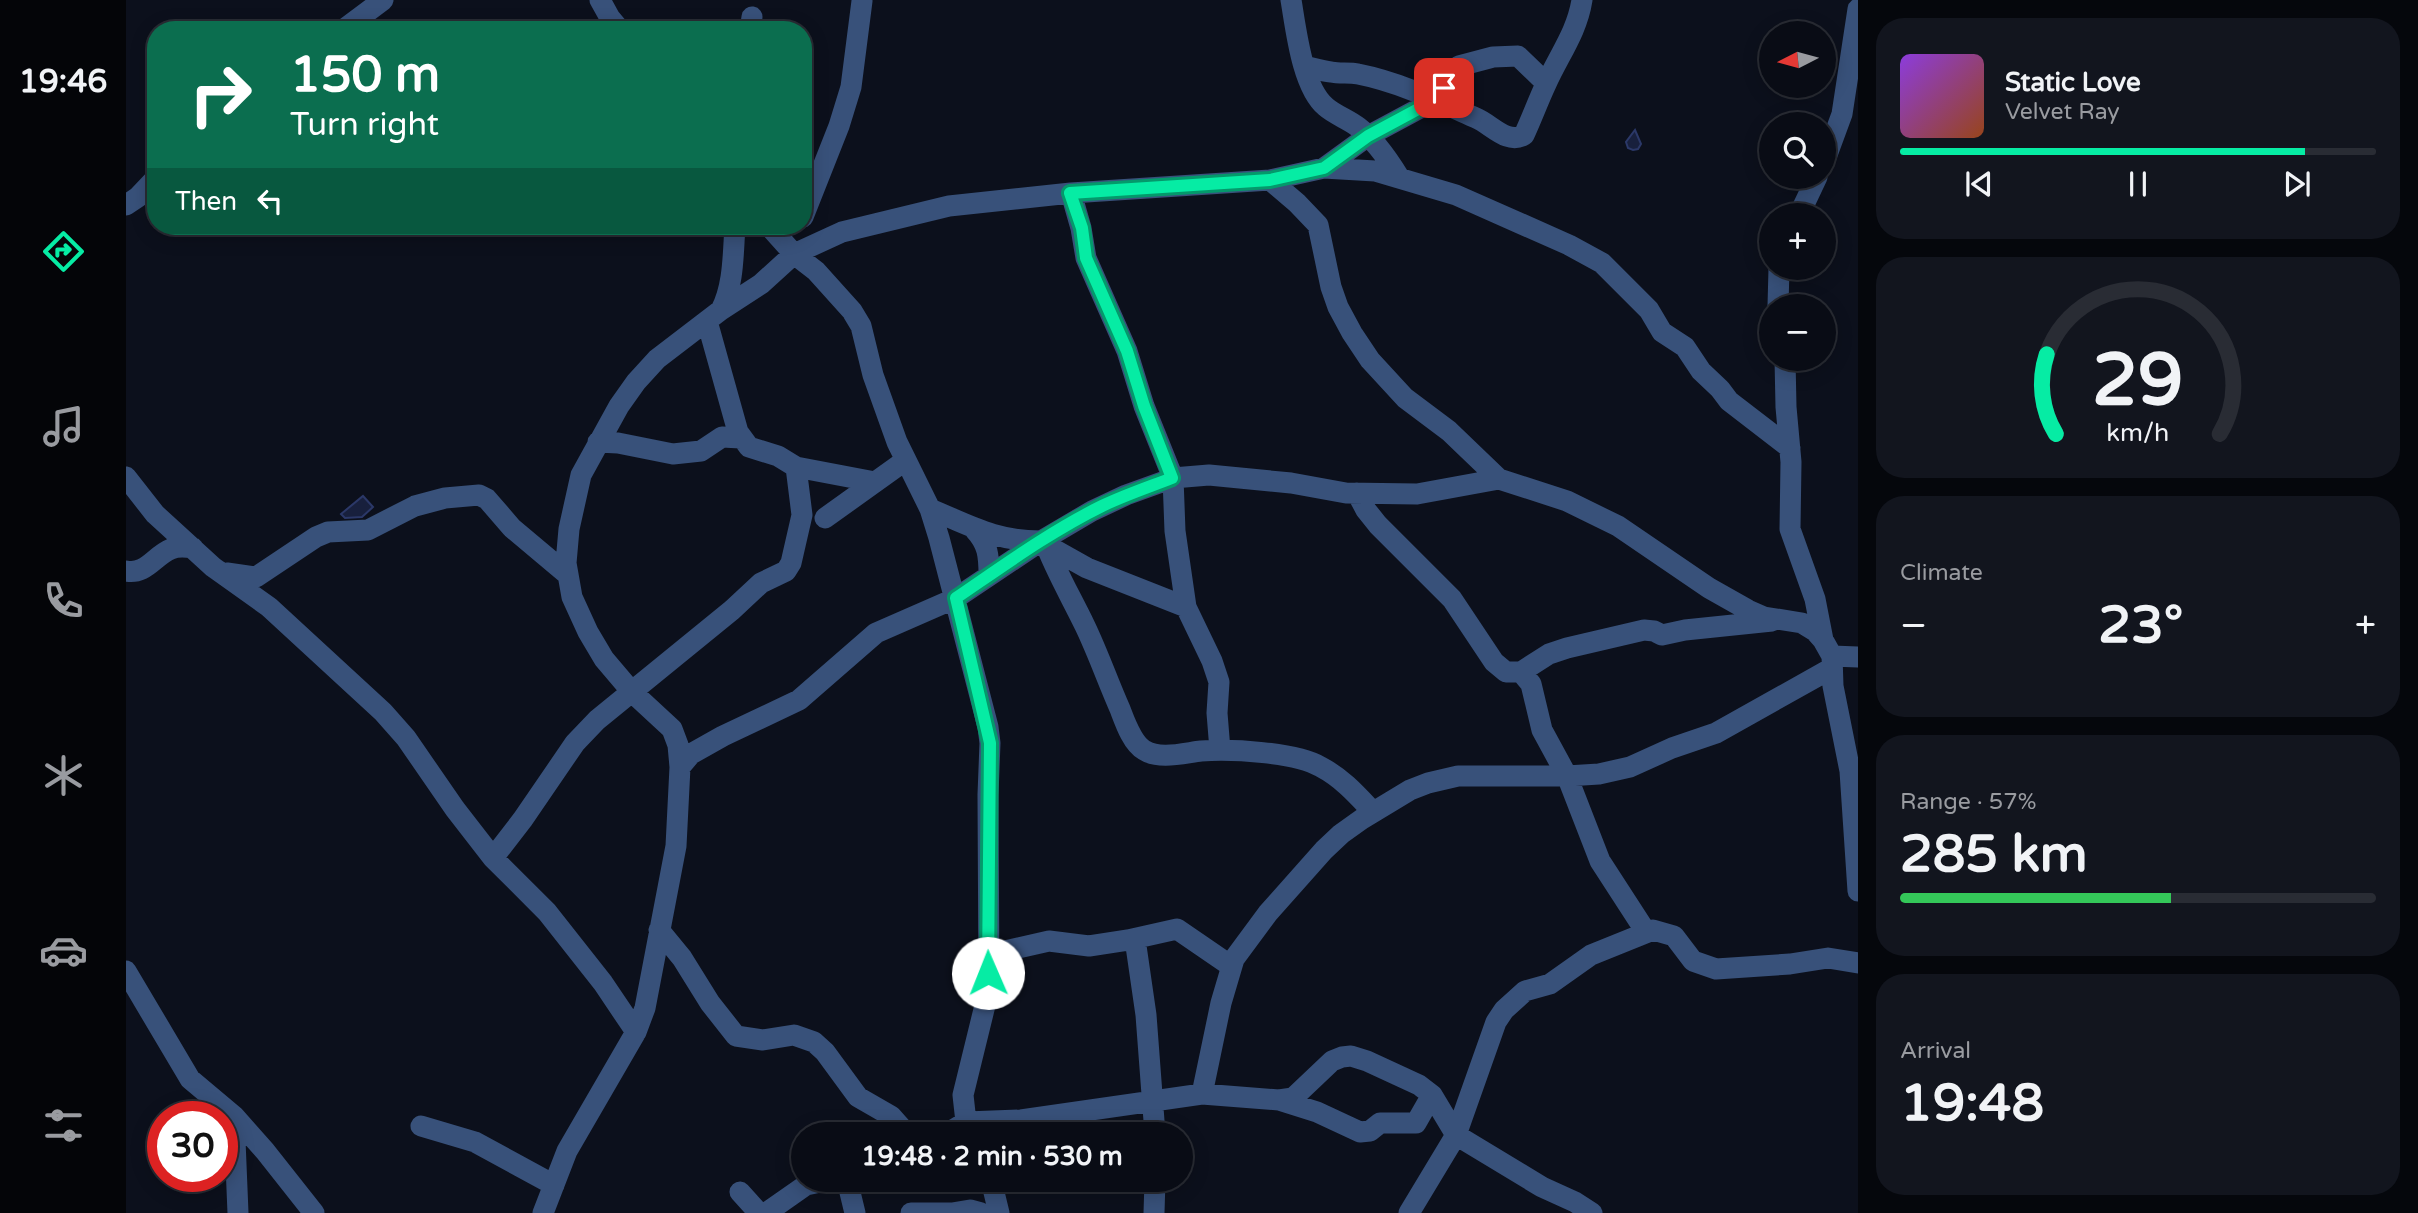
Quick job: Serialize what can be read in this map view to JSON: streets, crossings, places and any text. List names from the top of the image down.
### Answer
{
  "north": "left",
  "page": {
    "tabs": "19:46",
    "map_buttons": ["+", "−"],
    "turn": ["150 m", "Turn right"],
    "song": ["Static Love", "Velvet Ray"],
    "then": "Then",
    "tile": [
      "Climate",
      ["Range · 57%", "285 km"],
      ["Arrival", "19:48"]
    ],
    "heat": ["−", "23°", "+"],
    "limit": "30",
    "trip": "19:48 · 2 min · 530 m",
    "gauge": ["29", "km/h"]
  }
}
